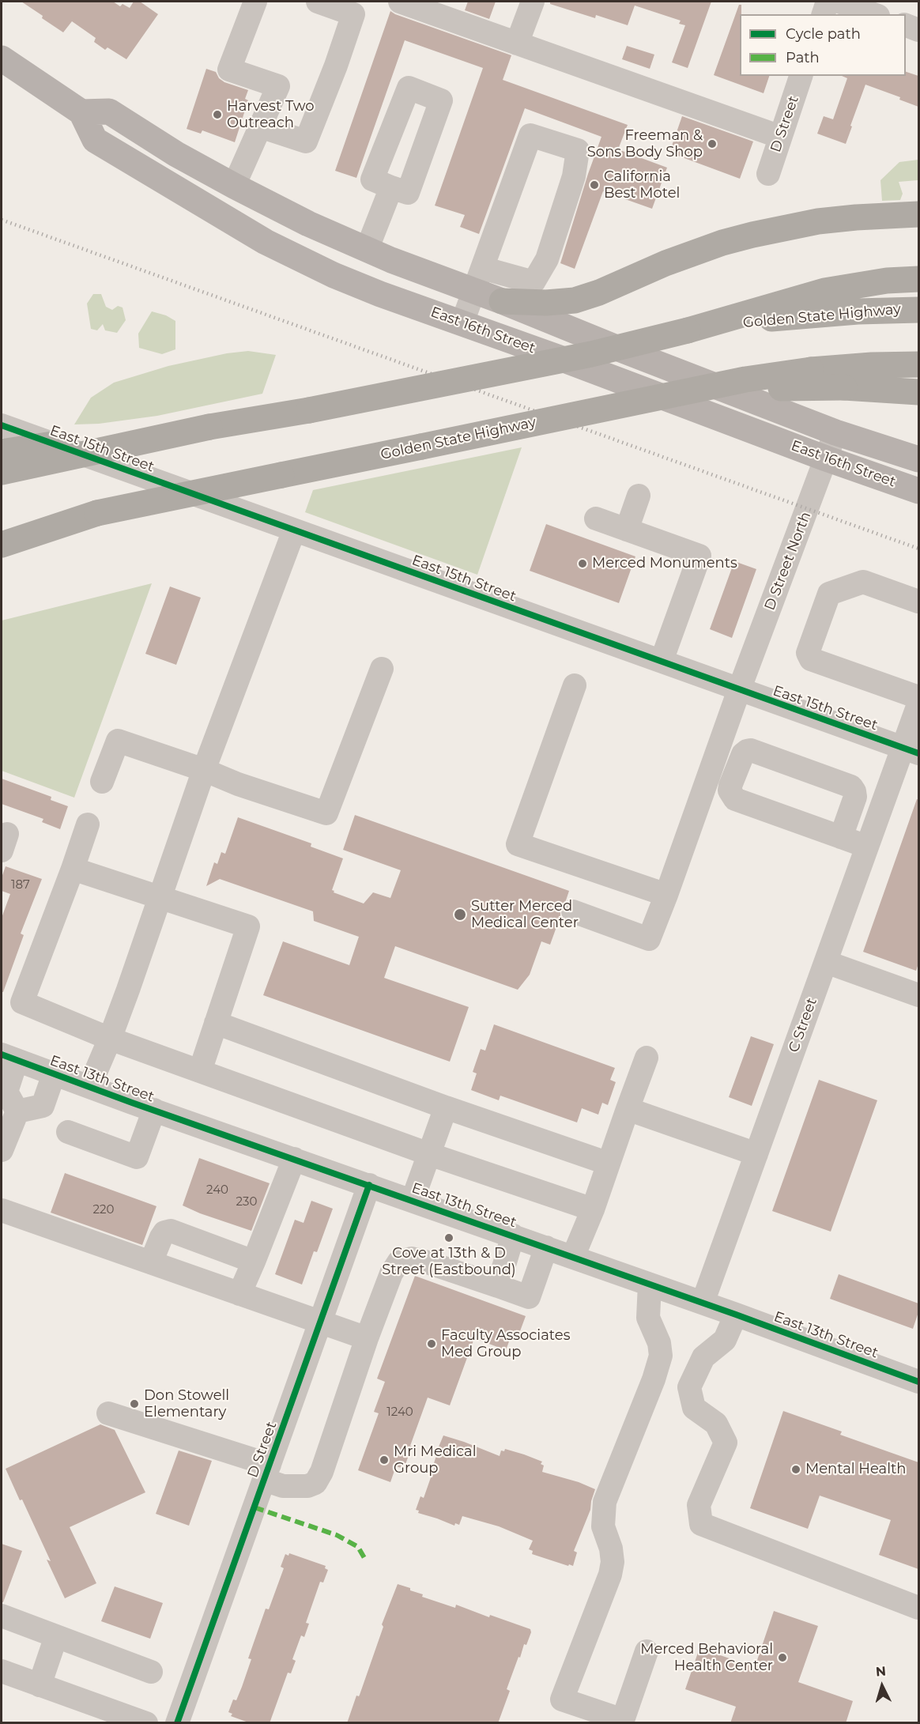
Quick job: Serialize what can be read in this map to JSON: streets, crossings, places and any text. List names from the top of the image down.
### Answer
{
  "streets": {
    "highway": ["Golden State Highway"],
    "main road": ["East 16th Street"],
    "street": [
      "D Street",
      "East 15th Street",
      "D Street North",
      "C Street",
      "East 13th Street"
    ]
  },
  "crossings": [
    ["D Street", "East 13th Street"],
    ["East 16th Street", "D Street North"],
    ["East 15th Street", "D Street North"],
    ["East 15th Street", "C Street"],
    ["C Street", "East 13th Street"]
  ],
  "places": [
    "Harvest Two Outreach",
    "Freeman & Sons Body Shop",
    "California Best Motel",
    "Merced Monuments",
    "Sutter Merced Medical Center",
    "Cove at 13th & D Street (Eastbound)",
    "Faculty Associates Med Group",
    "Don Stowell Elementary",
    "Mri Medical Group",
    "Mental Health",
    "Merced Behavioral Health Center"
  ],
  "house_numbers": [
    "187",
    "240",
    "230",
    "220",
    "1240"
  ],
  "legend": ["Cycle path", "Path"],
  "north": "top"
}
